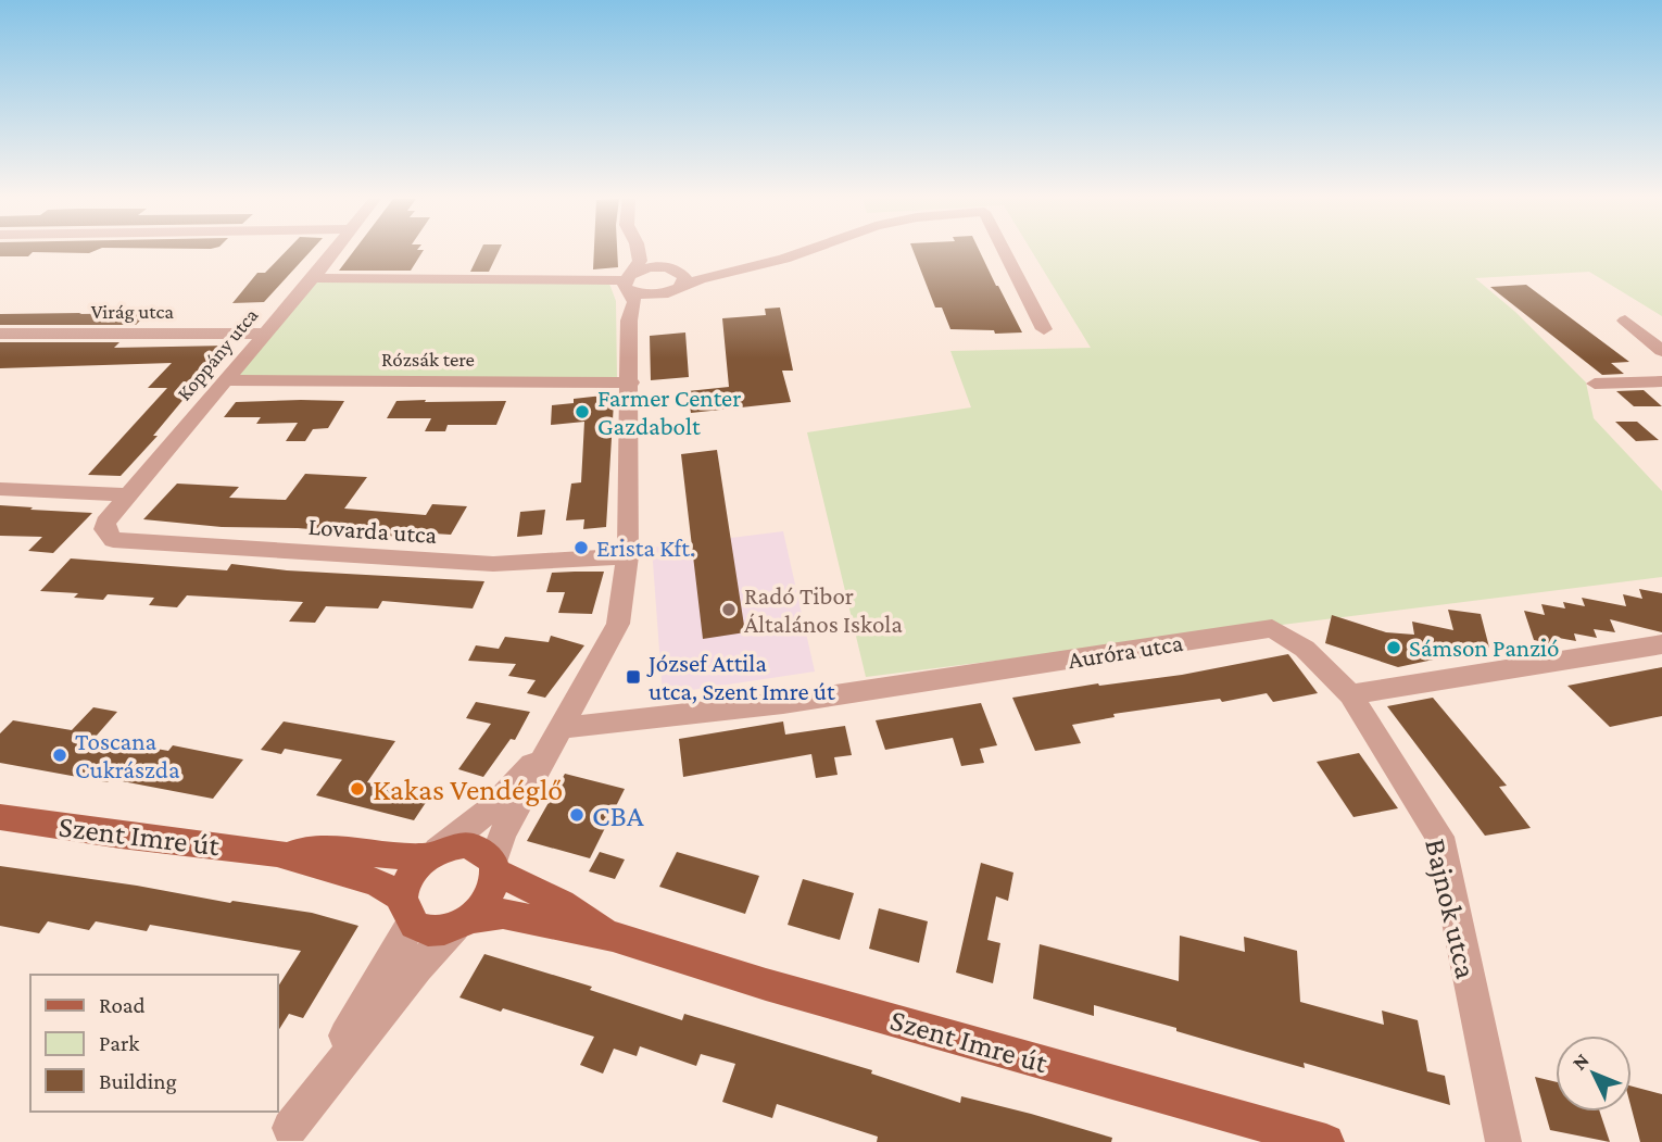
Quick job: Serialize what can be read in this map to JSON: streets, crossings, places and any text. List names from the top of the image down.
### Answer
{
  "streets": {
    "main road": ["Szent Imre út"],
    "street": [
      "Virág utca",
      "Koppány utca",
      "Rózsák tere",
      "Lovarda utca",
      "Auróra utca",
      "Bajnok utca"
    ]
  },
  "crossings": [
    ["Virág utca", "Koppány utca"],
    ["Koppány utca", "Rózsák tere"],
    ["Koppány utca", "Lovarda utca"],
    ["Auróra utca", "Bajnok utca"]
  ],
  "places": {
    "other": [
      "Farmer Center Gazdabolt",
      "Erista Kft.",
      "Radó Tibor Általános Iskola",
      "Sámson Panzió",
      "Toscana Cukrászda",
      "Kakas Vendéglő",
      "CBA"
    ],
    "transit": ["József Attila utca, Szent Imre út"]
  },
  "legend": ["Road", "Park", "Building"],
  "north": "top left"
}
